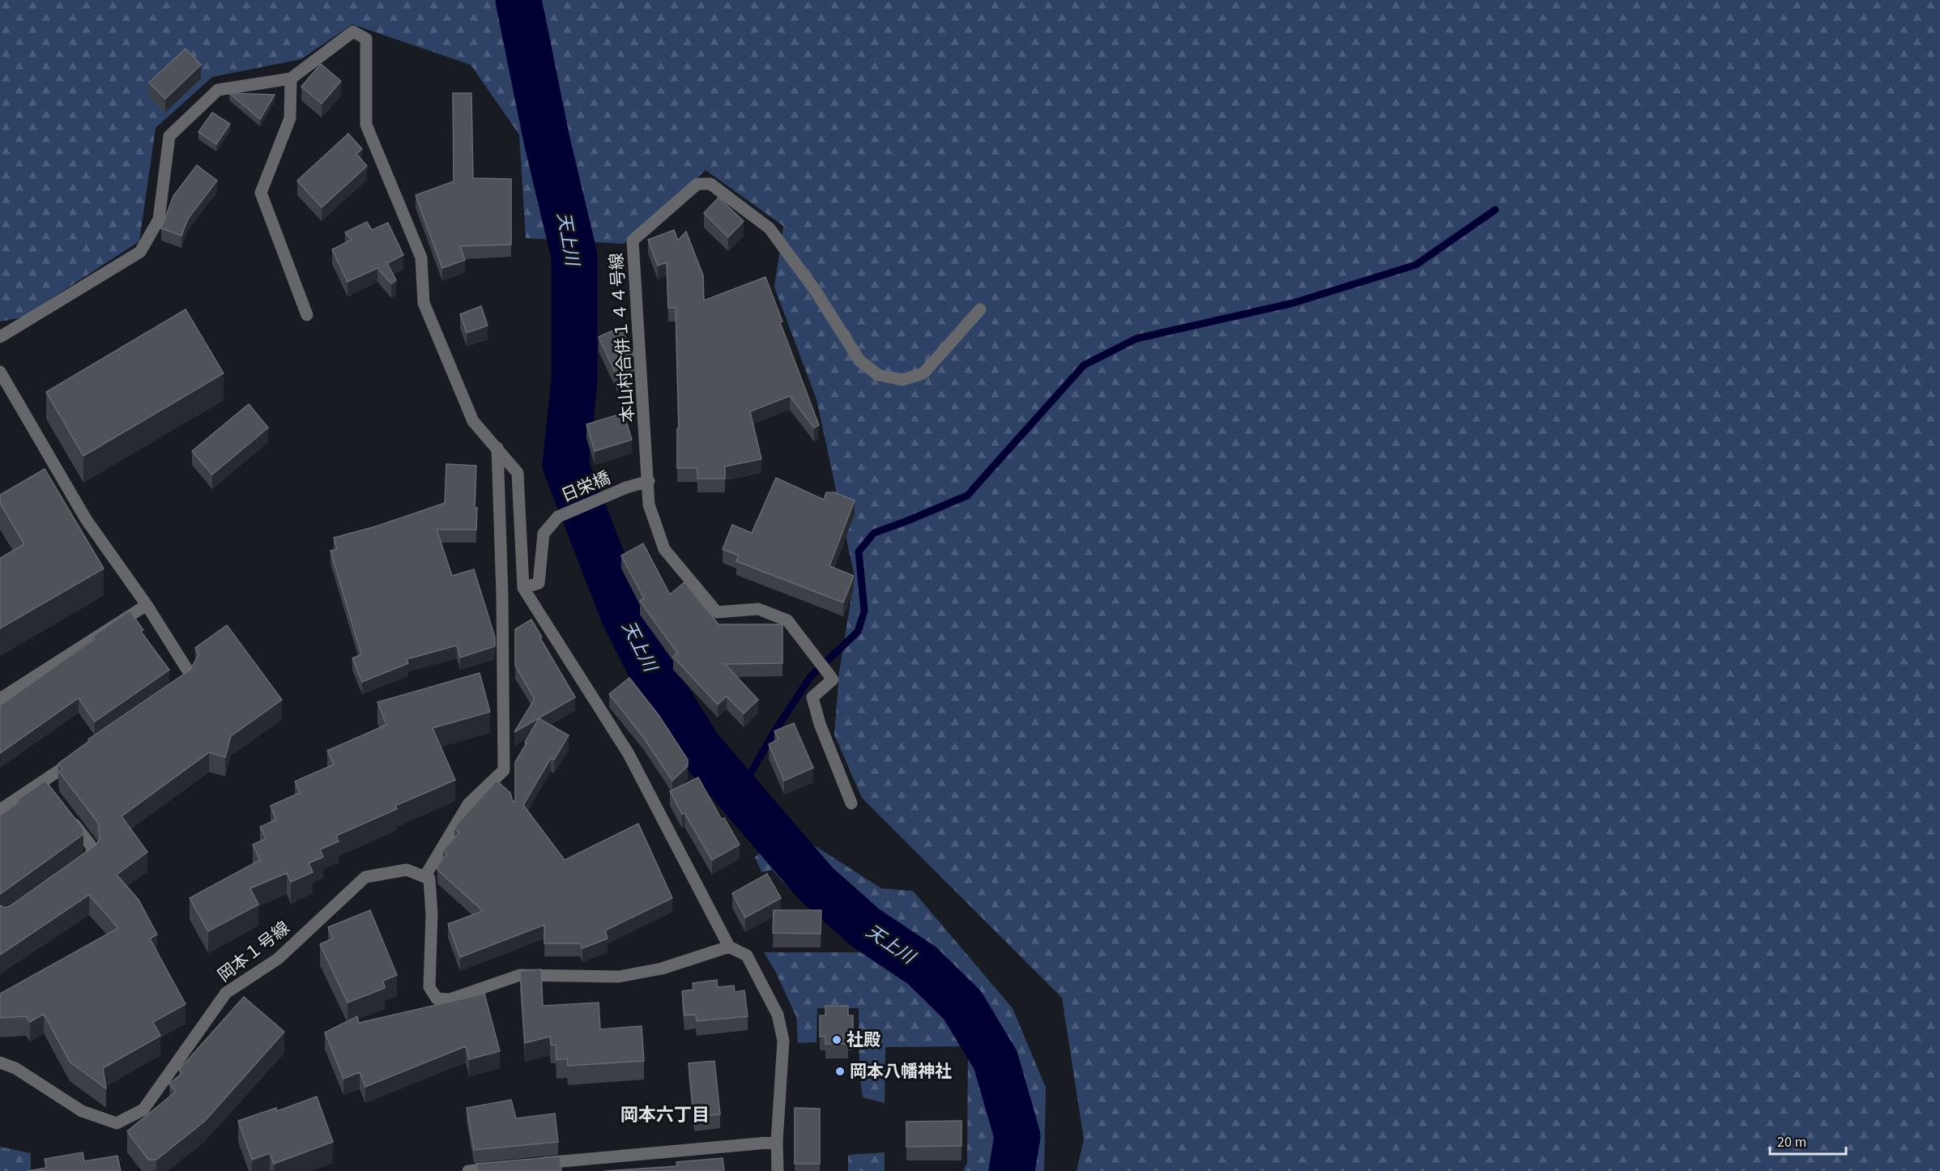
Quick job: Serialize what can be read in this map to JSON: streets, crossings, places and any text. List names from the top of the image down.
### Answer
{
  "streets": {
    "street": ["本山村合併１４４号線", "日栄橋", "岡本１号線"]
  },
  "crossings": [
    ["本山村合併１４４号線", "日栄橋"]
  ],
  "districts": ["岡本六丁目"],
  "water": ["天上川"],
  "places": ["社殿", "岡本八幡神社"],
  "scale_bar": "20 m"
}
